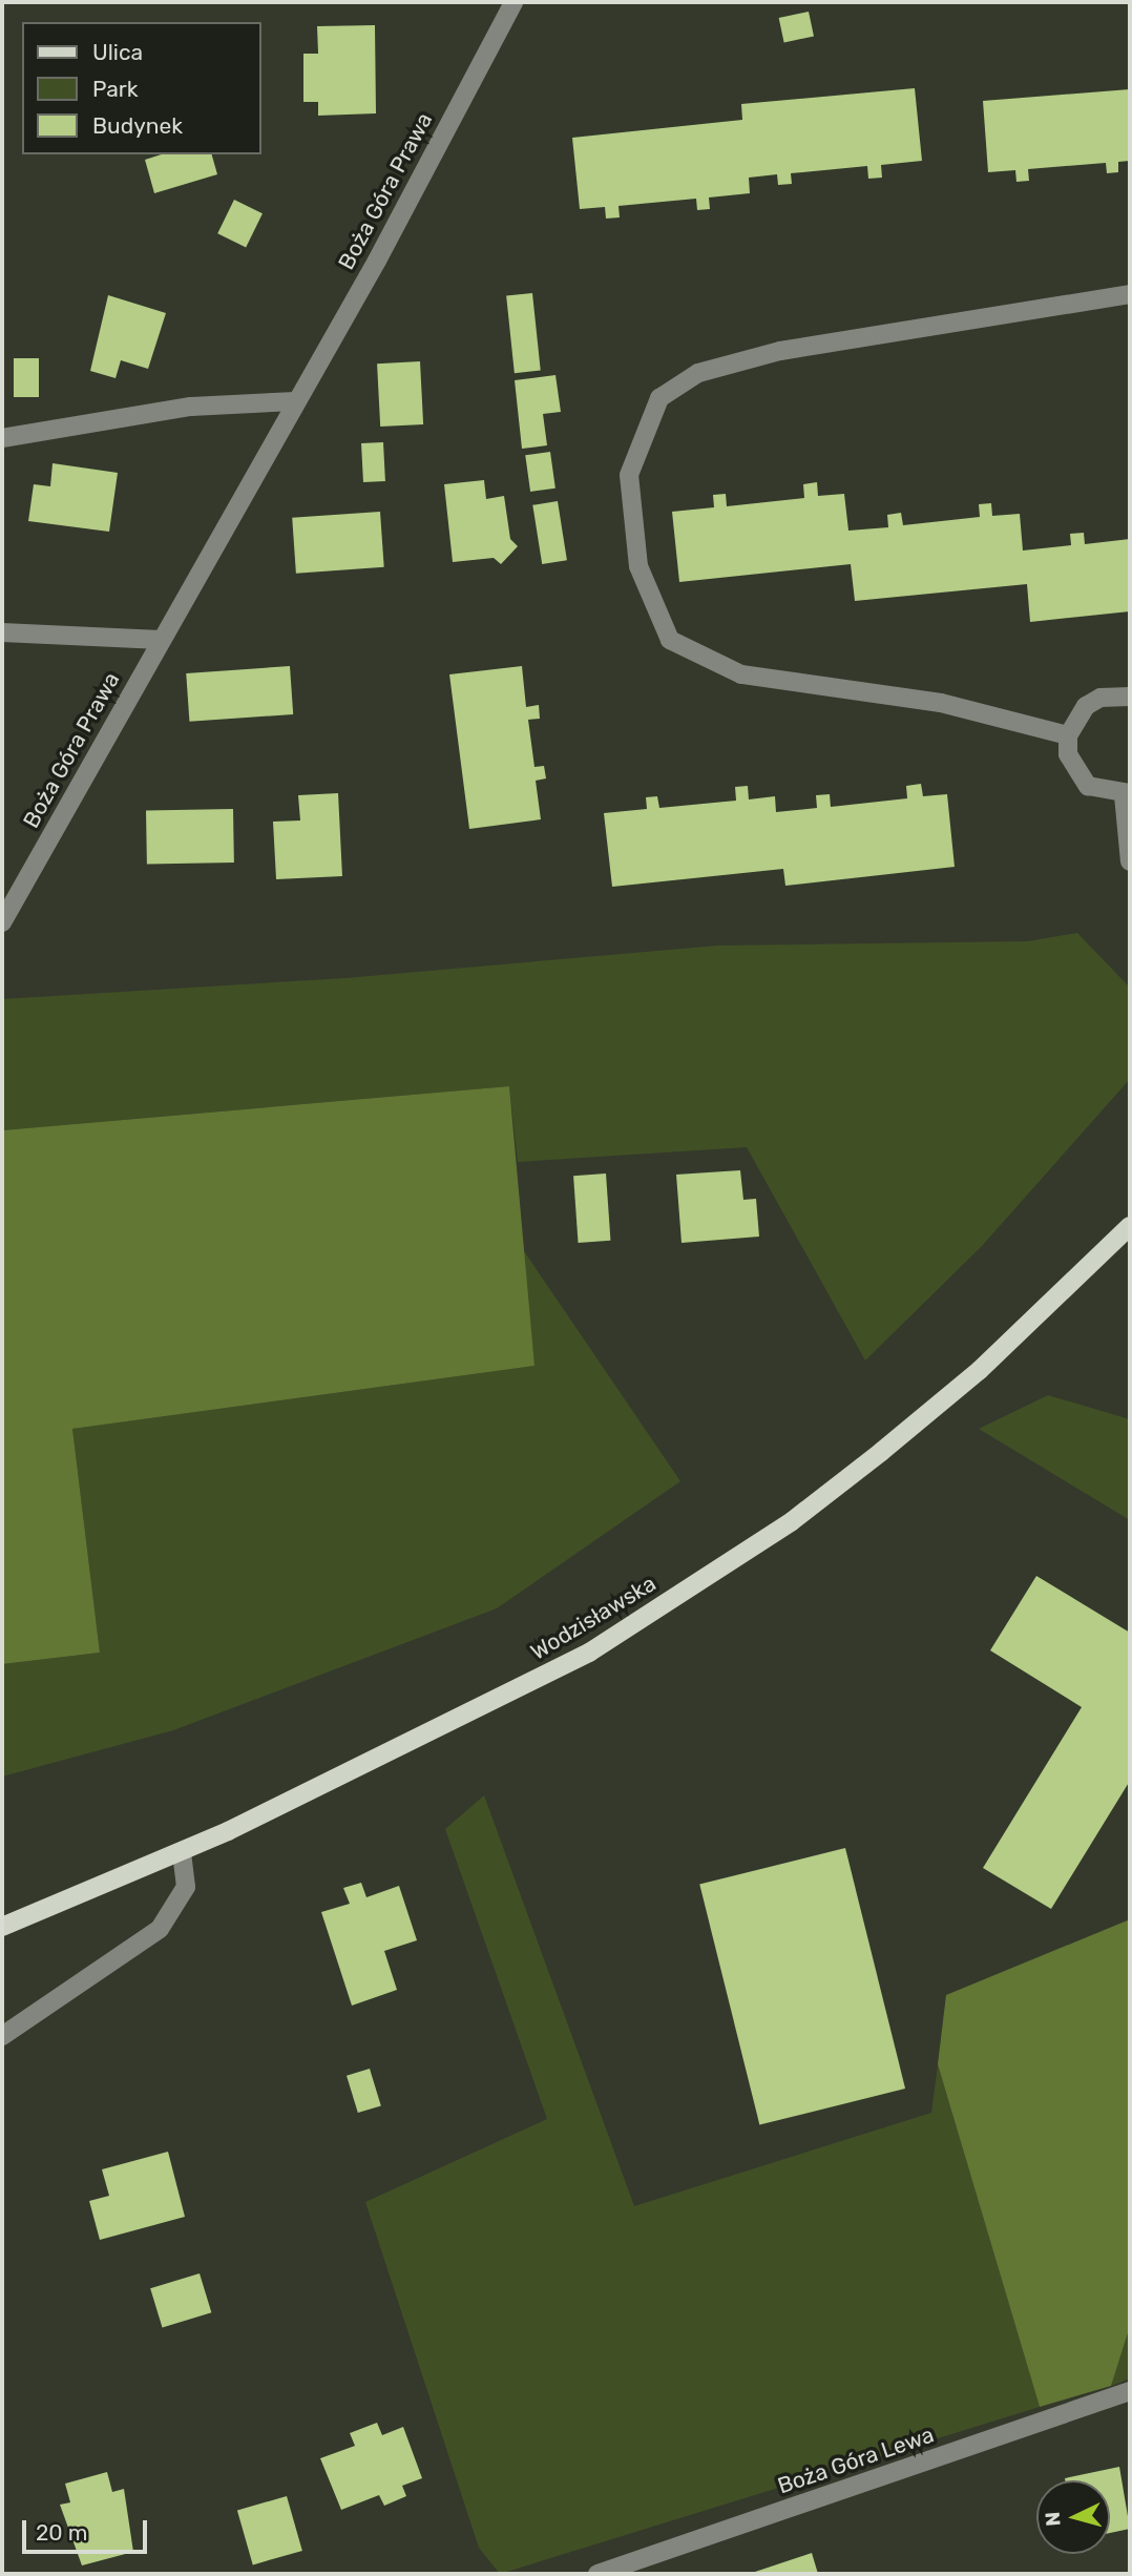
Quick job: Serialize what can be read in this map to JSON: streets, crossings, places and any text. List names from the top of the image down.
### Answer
{
  "streets": {
    "main road": ["Wodzisławska"],
    "street": ["Boża Góra Prawa", "Boża Góra Lewa"]
  },
  "legend": ["Ulica", "Park", "Budynek"],
  "scale_bar": "20 m",
  "north": "left"
}
